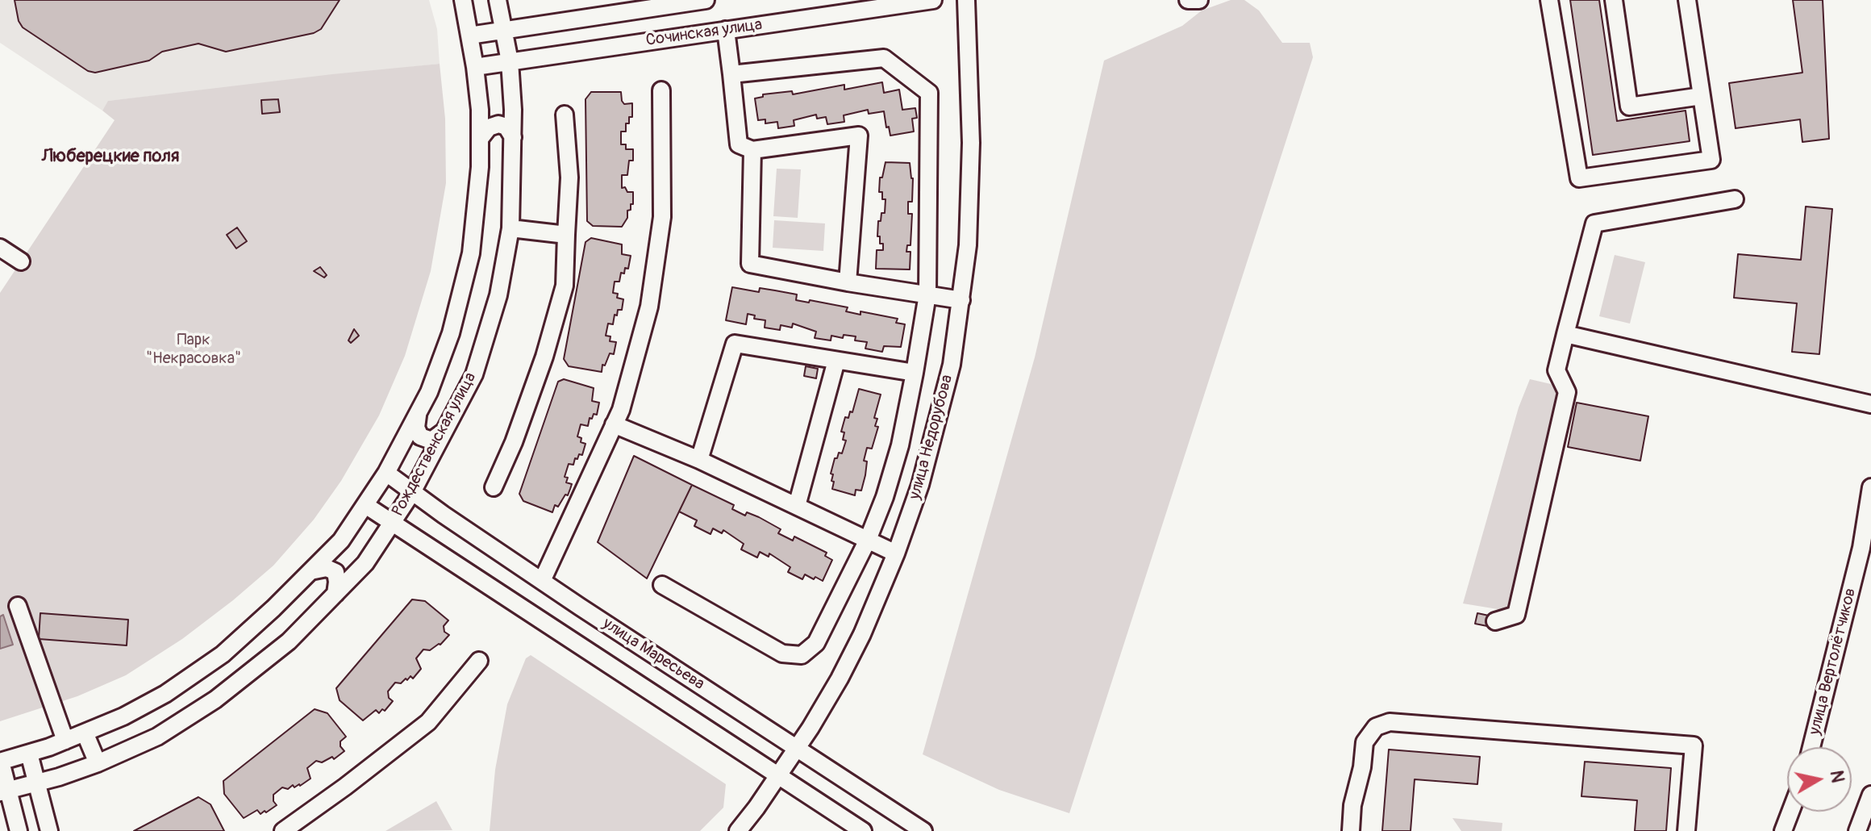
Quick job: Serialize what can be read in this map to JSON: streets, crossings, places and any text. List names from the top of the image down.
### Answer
{
  "streets": {
    "street": [
      "Сочинская улица",
      "улица Недорубова",
      "Рождественская улица",
      "улица Маресьева",
      "улица Вертолётчиков"
    ]
  },
  "crossings": [
    ["Сочинская улица", "Рождественская улица"],
    ["улица Недорубова", "улица Маресьева"],
    ["Рождественская улица", "улица Маресьева"]
  ],
  "districts": ["Люберецкие поля"],
  "parks": ["Парк \"Некрасовка\""],
  "north": "right"
}
